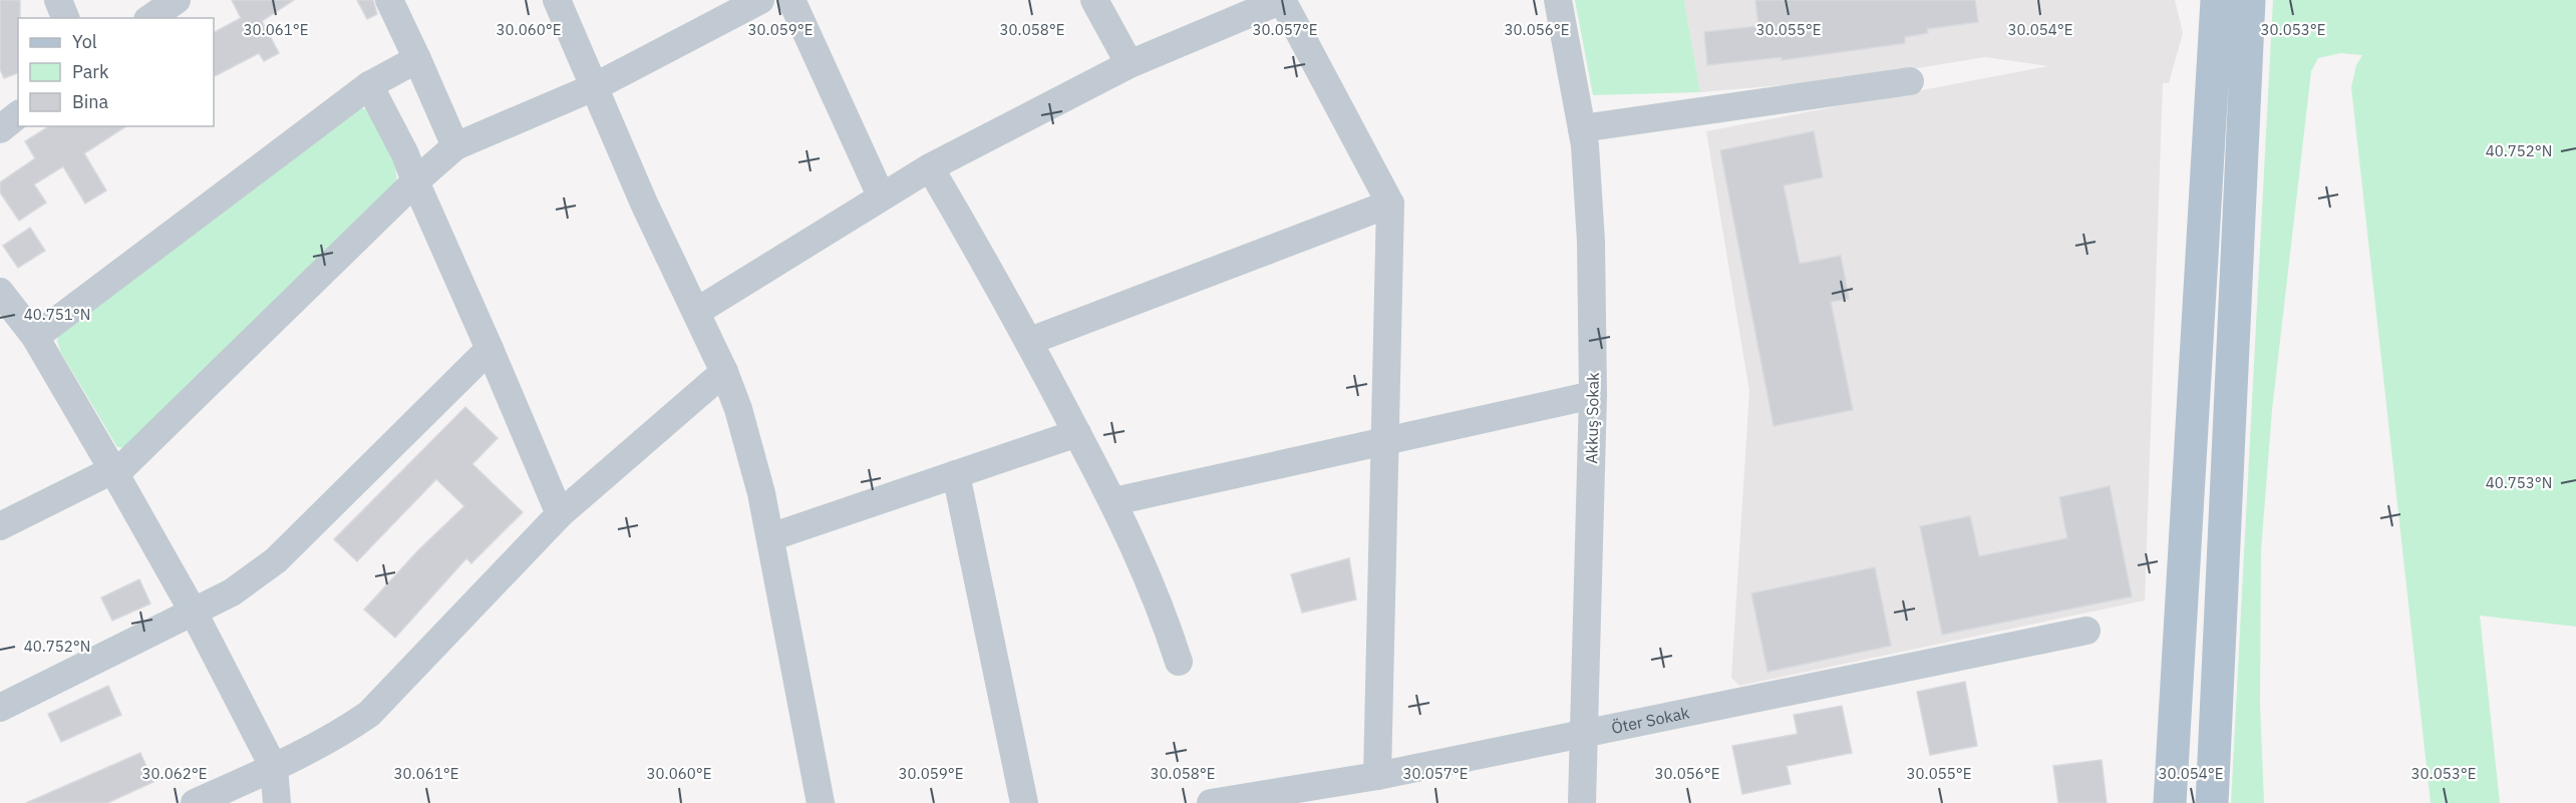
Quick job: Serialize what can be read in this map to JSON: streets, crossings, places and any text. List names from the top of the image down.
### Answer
{
  "streets": {
    "street": ["Akkuş Sokak", "Öter Sokak"]
  },
  "crossings": [
    ["Akkuş Sokak", "Öter Sokak"]
  ],
  "legend": ["Yol", "Park", "Bina"],
  "coordinates": [
    "30.061°E",
    "30.060°E",
    "30.059°E",
    "30.058°E",
    "30.057°E",
    "30.056°E",
    "30.055°E",
    "30.054°E",
    "30.053°E",
    "40.752°N",
    "40.751°N",
    "40.753°N",
    "30.062°E"
  ]
}
